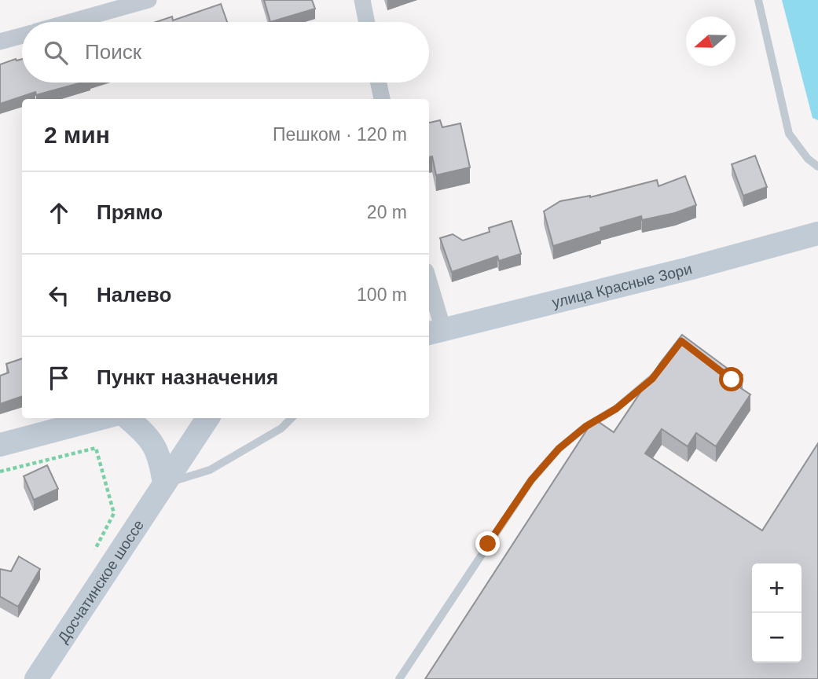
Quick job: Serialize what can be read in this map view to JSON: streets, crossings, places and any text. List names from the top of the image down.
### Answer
{
  "streets": {
    "main road": ["улица Красные Зори", "Досчатинское шоссе"]
  },
  "north": "left",
  "page": {
    "search": "Поиск",
    "heading": ["2 мин", "Пешком · 120 m"],
    "list": [
      ["Прямо", "20 m"],
      ["Налево", "100 m"],
      "Пункт назначения"
    ],
    "map_buttons": ["+", "−"]
  }
}
